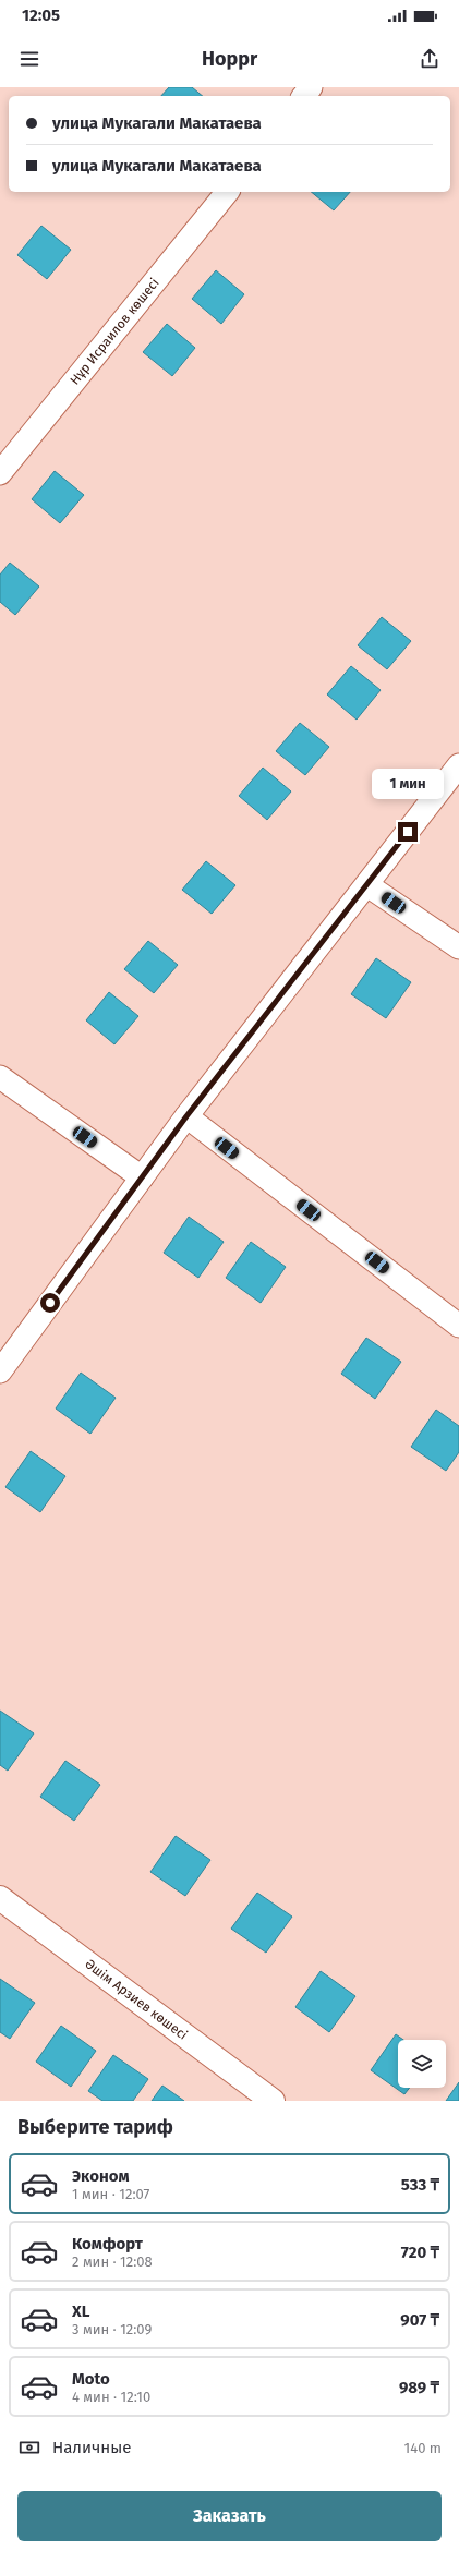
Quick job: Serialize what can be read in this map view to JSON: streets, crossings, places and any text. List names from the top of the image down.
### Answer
{
  "streets": {
    "street": ["Нұр Исраилов көшесі", "Әшім Арзиев көшесі"]
  },
  "page": {
    "status": "12:05",
    "header": "Hoppr",
    "banner": ["улица Мукагали Макатаева", "улица Мукагали Макатаева"],
    "bubble": "1 мин",
    "heading": "Выберите тариф",
    "list": [
      {
        "name": "Эконом",
        "note": "1 мин · 12:07",
        "value": "533 ₸"
      },
      {
        "name": "Комфорт",
        "note": "2 мин · 12:08",
        "value": "720 ₸"
      },
      {
        "name": "XL",
        "note": "3 мин · 12:09",
        "value": "907 ₸"
      },
      {
        "name": "Moto",
        "note": "4 мин · 12:10",
        "value": "989 ₸"
      }
    ],
    "pay": ["Наличные", "140 m"],
    "buttons": "Заказать"
  }
}
